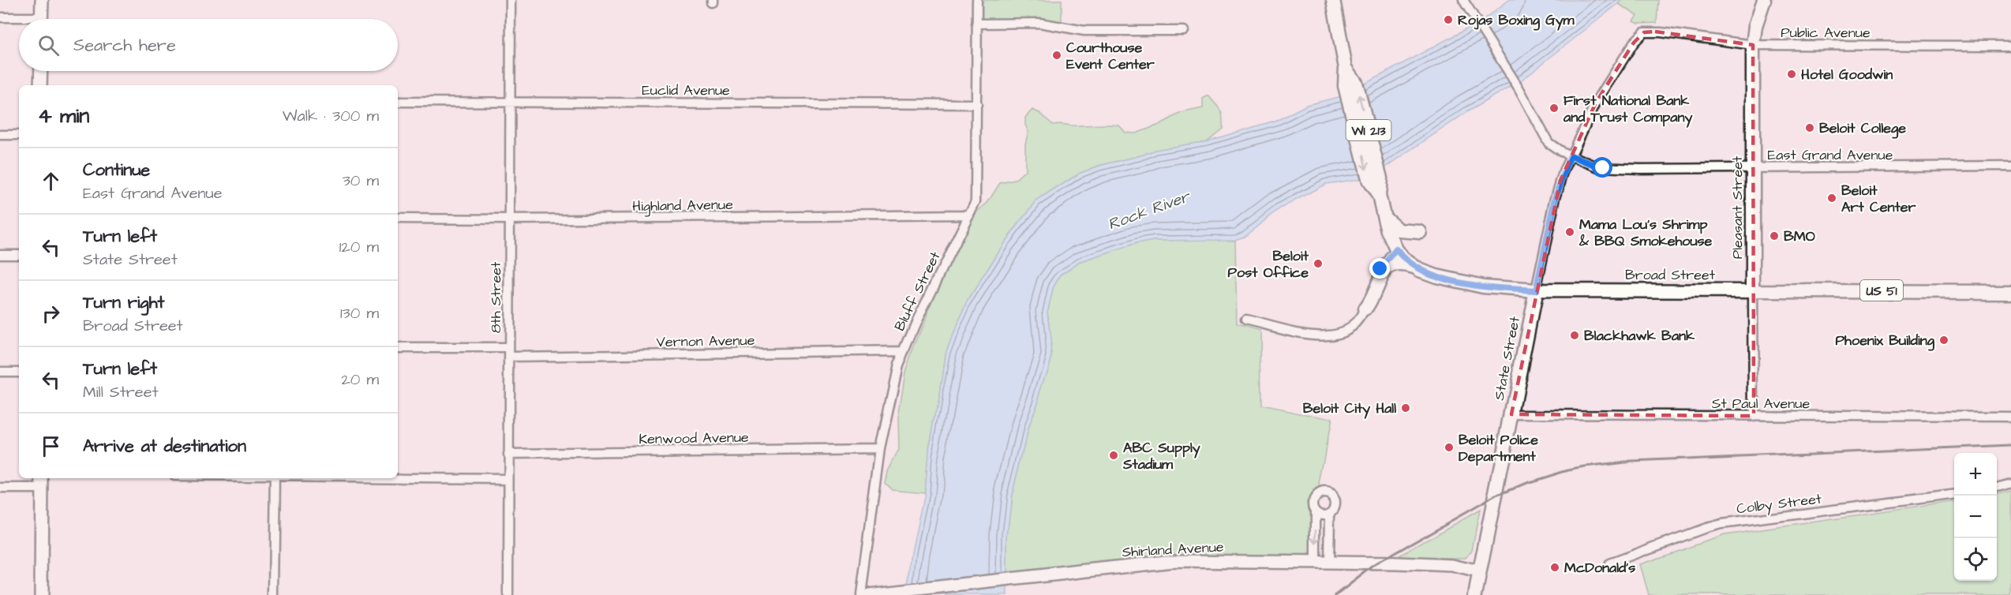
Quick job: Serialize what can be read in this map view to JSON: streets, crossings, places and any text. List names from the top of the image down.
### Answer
{
  "streets": {
    "main road": [
      "WI 213",
      "Pleasant Street",
      "Broad Street",
      "US 51",
      "State Street"
    ],
    "street": [
      "Public Avenue",
      "Euclid Avenue",
      "East Grand Avenue",
      "Highland Avenue",
      "Bluff Street",
      "8th Street",
      "Vernon Avenue",
      "St Paul Avenue",
      "Kenwood Avenue",
      "Colby Street",
      "Shirland Avenue"
    ]
  },
  "crossings": [
    ["Public Avenue", "Pleasant Street"],
    ["Public Avenue", "State Street"],
    ["Euclid Avenue", "Bluff Street"],
    ["Euclid Avenue", "8th Street"],
    ["East Grand Avenue", "Pleasant Street"],
    ["East Grand Avenue", "State Street"],
    ["Highland Avenue", "Bluff Street"],
    ["Highland Avenue", "8th Street"],
    ["Pleasant Street", "Broad Street"],
    ["Pleasant Street", "St Paul Avenue"],
    ["Broad Street", "State Street"],
    ["Bluff Street", "Vernon Avenue"],
    ["Bluff Street", "Kenwood Avenue"],
    ["8th Street", "Vernon Avenue"],
    ["8th Street", "Kenwood Avenue"],
    ["State Street", "St Paul Avenue"],
    ["State Street", "Shirland Avenue"]
  ],
  "water": ["Rock River"],
  "places": [
    "Rojas Boxing Gym",
    "Courthouse Event Center",
    "Hotel Goodwin",
    "First National Bank and Trust Company",
    "Beloit College",
    "Beloit Art Center",
    "Mama Lou's Shrimp & BBQ Smokehouse",
    "BMO",
    "Beloit Post Office",
    "Blackhawk Bank",
    "Phoenix Building",
    "Beloit City Hall",
    "Beloit Police Department",
    "ABC Supply Stadium",
    "McDonald's"
  ],
  "page": {
    "search": "Search here",
    "heading": ["4 min", "Walk · 300 m"],
    "list": [
      ["Continue", "East Grand Avenue", "30 m"],
      ["Turn left", "State Street", "120 m"],
      ["Turn right", "Broad Street", "130 m"],
      ["Turn left", "Mill Street", "20 m"],
      "Arrive at destination"
    ],
    "map_buttons": ["+", "−"]
  }
}
